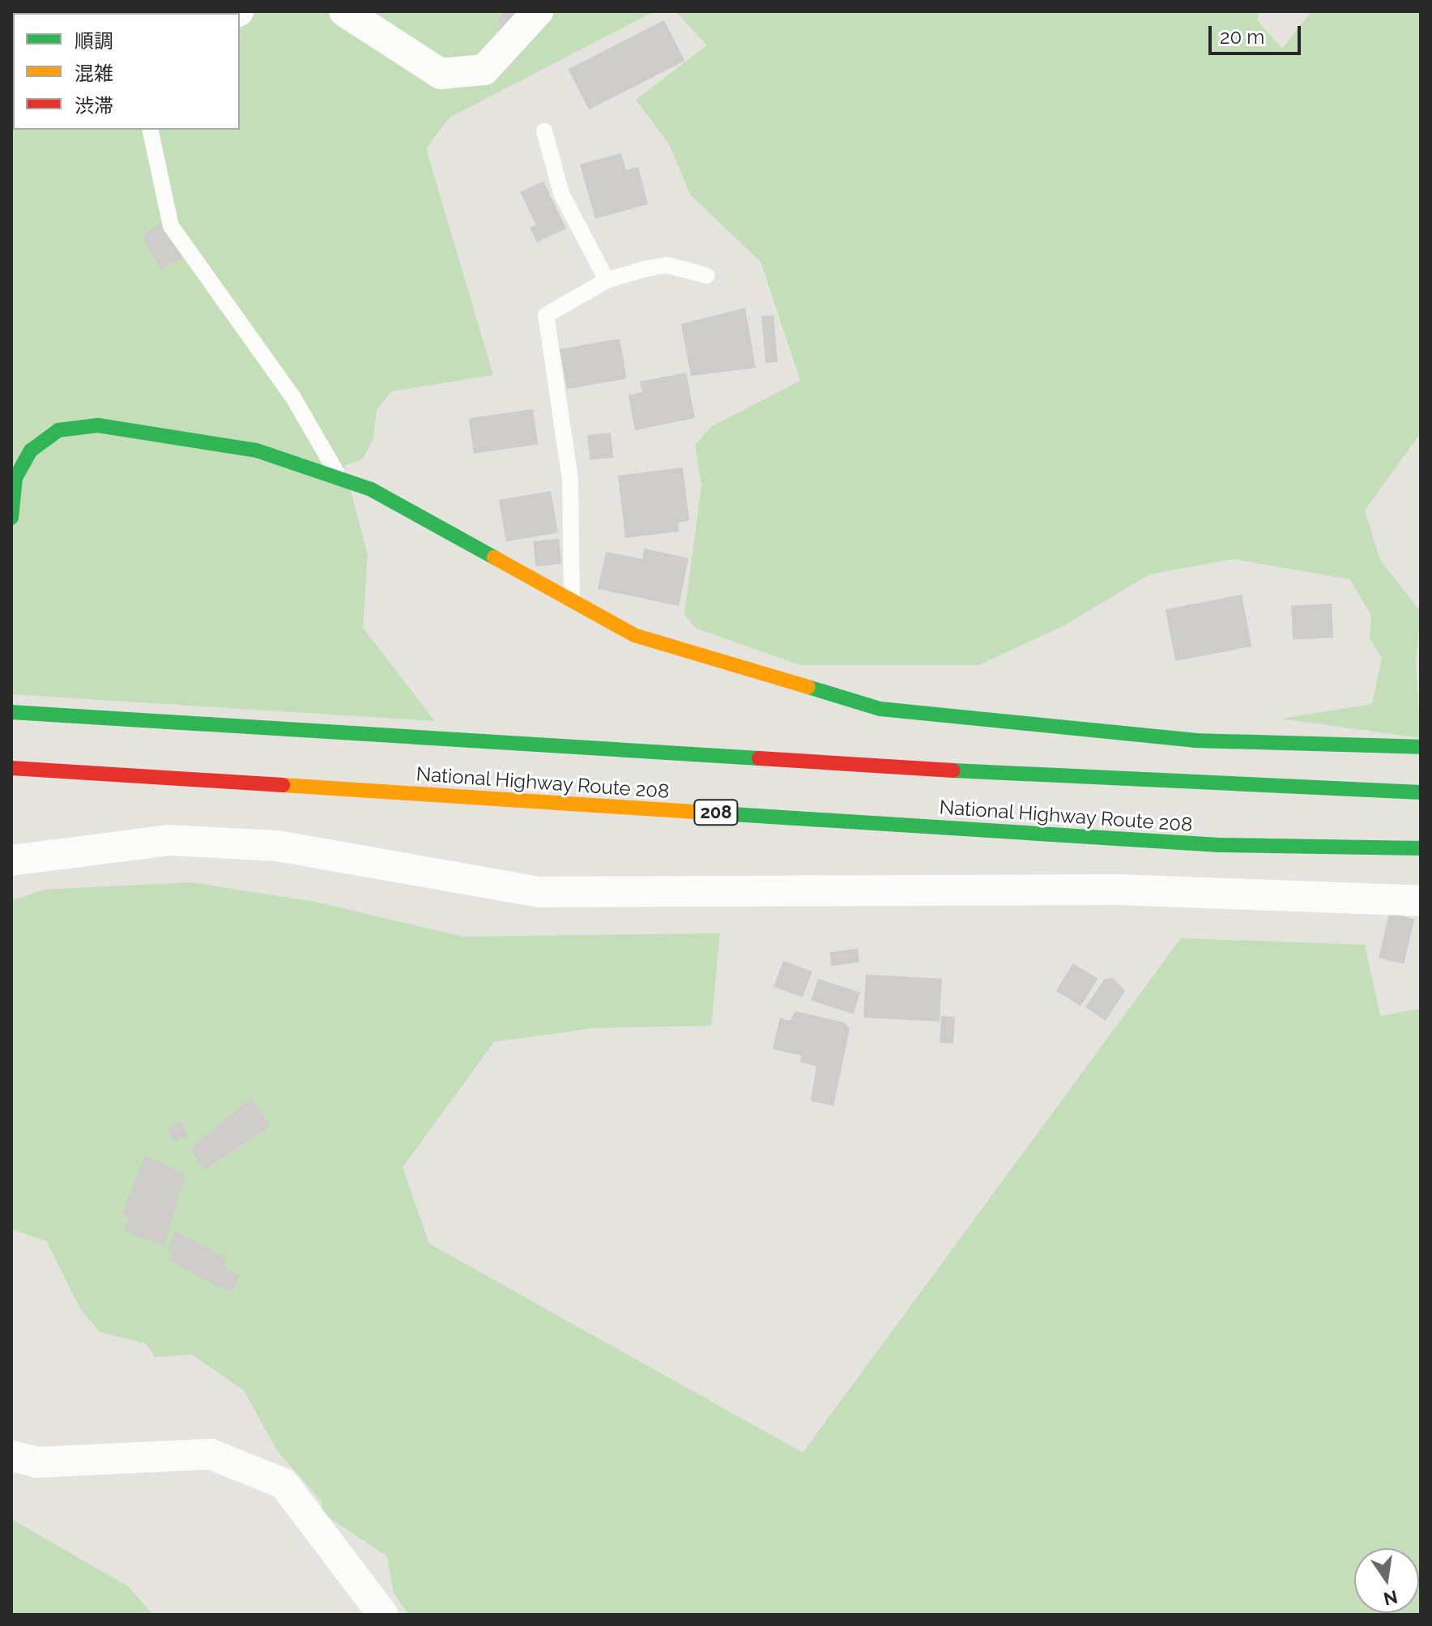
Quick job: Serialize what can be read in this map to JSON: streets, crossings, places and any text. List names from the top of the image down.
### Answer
{
  "streets": {
    "main road": ["National Highway Route 208", "208"]
  },
  "legend": ["順調", "混雑", "渋滞"],
  "scale_bar": "20 m",
  "north": "bottom"
}
